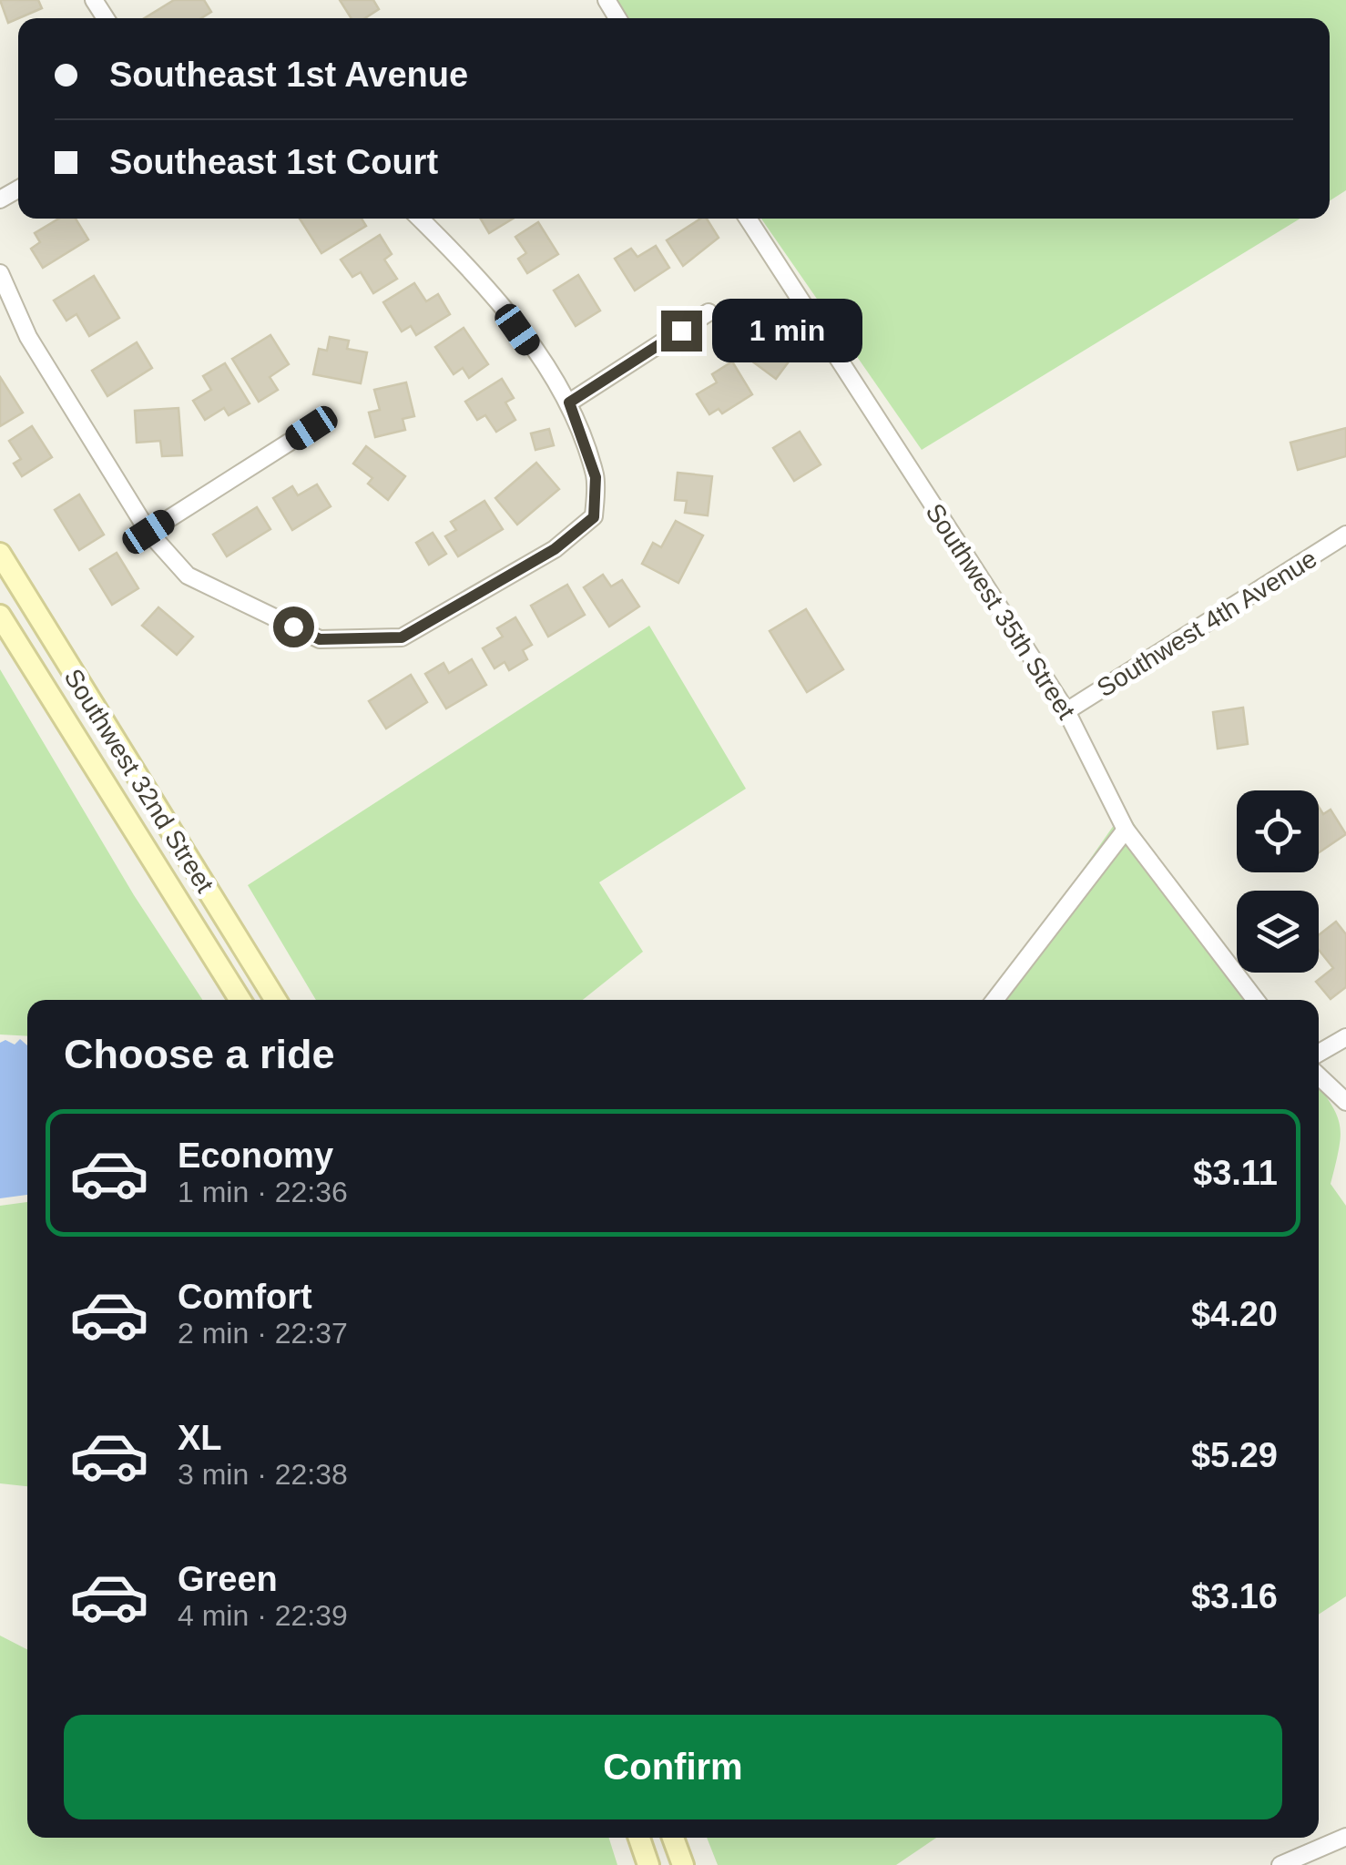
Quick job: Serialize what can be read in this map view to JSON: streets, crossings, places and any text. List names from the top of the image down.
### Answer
{
  "streets": {
    "main road": ["Southwest 32nd Street"],
    "street": ["Southwest 35th Street", "Southwest 4th Avenue"]
  },
  "crossings": [
    ["Southwest 35th Street", "Southwest 4th Avenue"]
  ],
  "page": {
    "banner": ["Southeast 1st Avenue", "Southeast 1st Court"],
    "bubble": "1 min",
    "heading": "Choose a ride",
    "list": [
      {
        "name": "Economy",
        "note": "1 min · 22:36",
        "value": "$3.11"
      },
      {
        "name": "Comfort",
        "note": "2 min · 22:37",
        "value": "$4.20"
      },
      {
        "name": "XL",
        "note": "3 min · 22:38",
        "value": "$5.29"
      },
      {
        "name": "Green",
        "note": "4 min · 22:39",
        "value": "$3.16"
      }
    ],
    "buttons": "Confirm"
  }
}
